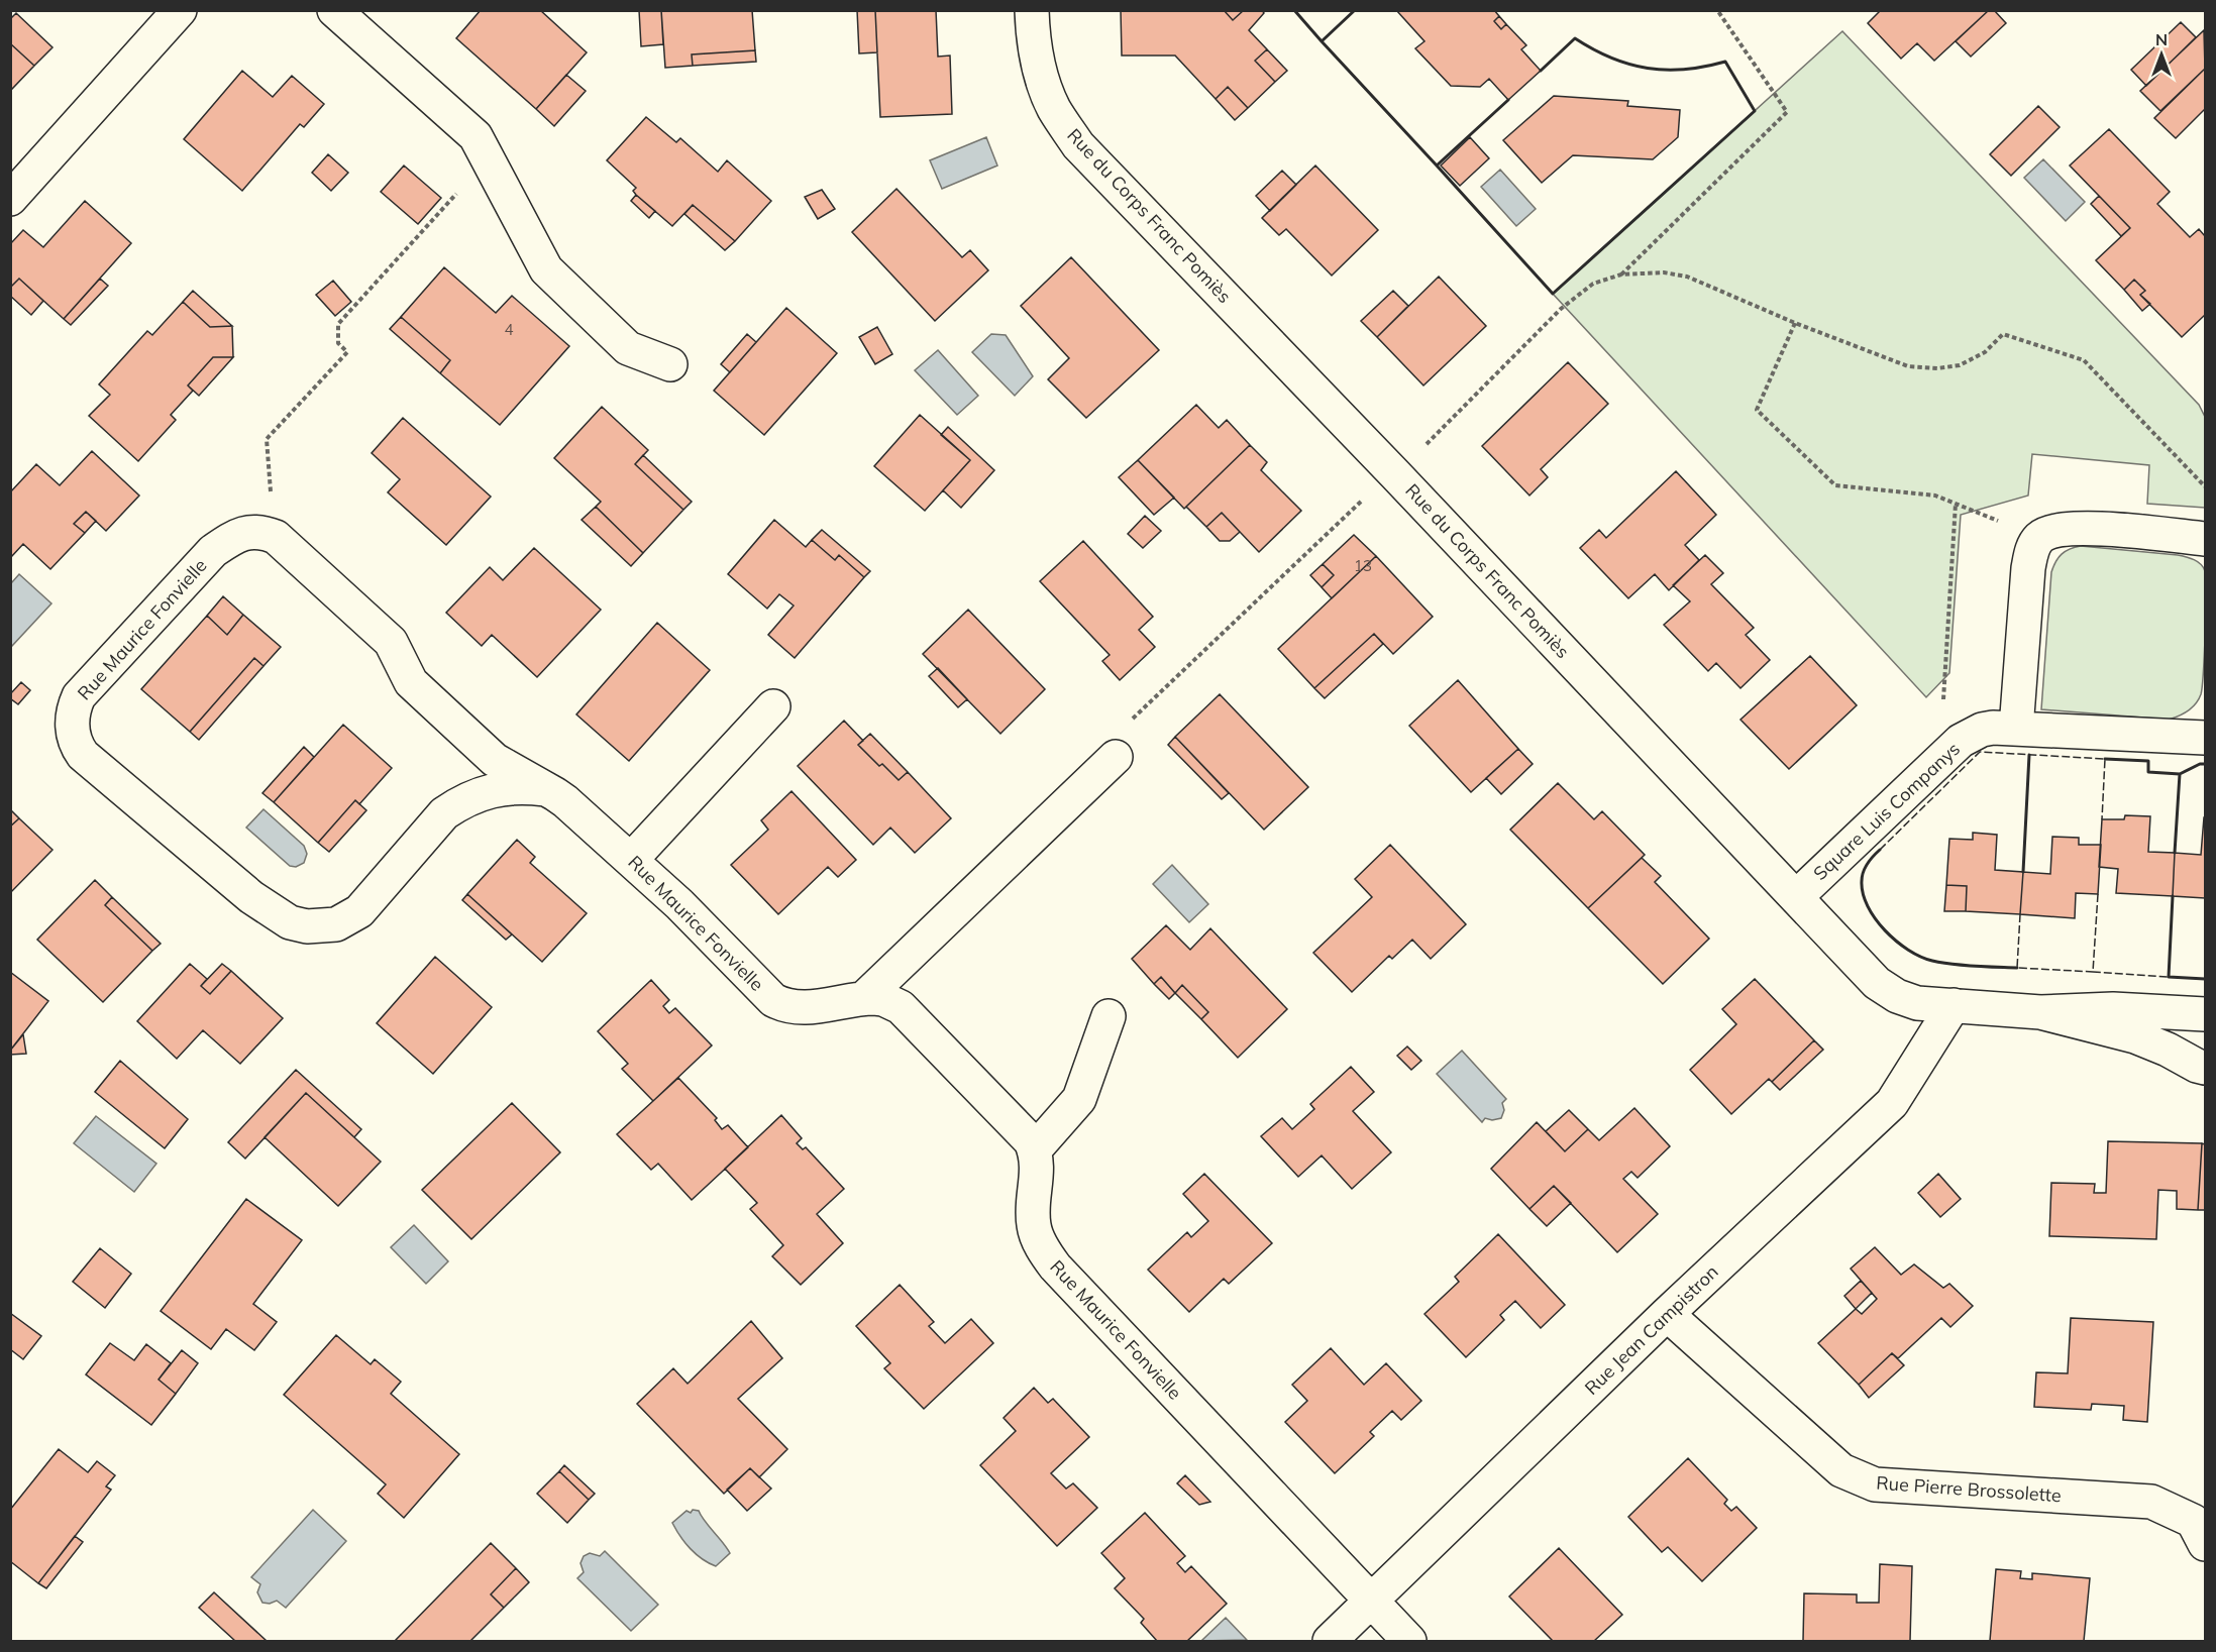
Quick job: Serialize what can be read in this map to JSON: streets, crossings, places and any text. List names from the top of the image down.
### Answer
{
  "streets": {
    "street": [
      "Rue du Corps Franc Pomiès",
      "Rue Maurice Fonvielle",
      "Square Luis Companys",
      "Rue Jean Campistron",
      "Rue Pierre Brossolette"
    ]
  },
  "crossings": [
    ["Rue du Corps Franc Pomiès", "Square Luis Companys"],
    ["Rue du Corps Franc Pomiès", "Rue Jean Campistron"],
    ["Rue Maurice Fonvielle", "Rue Jean Campistron"],
    ["Rue Jean Campistron", "Rue Pierre Brossolette"]
  ],
  "house_numbers": ["4", "13"],
  "north": "top"
}
